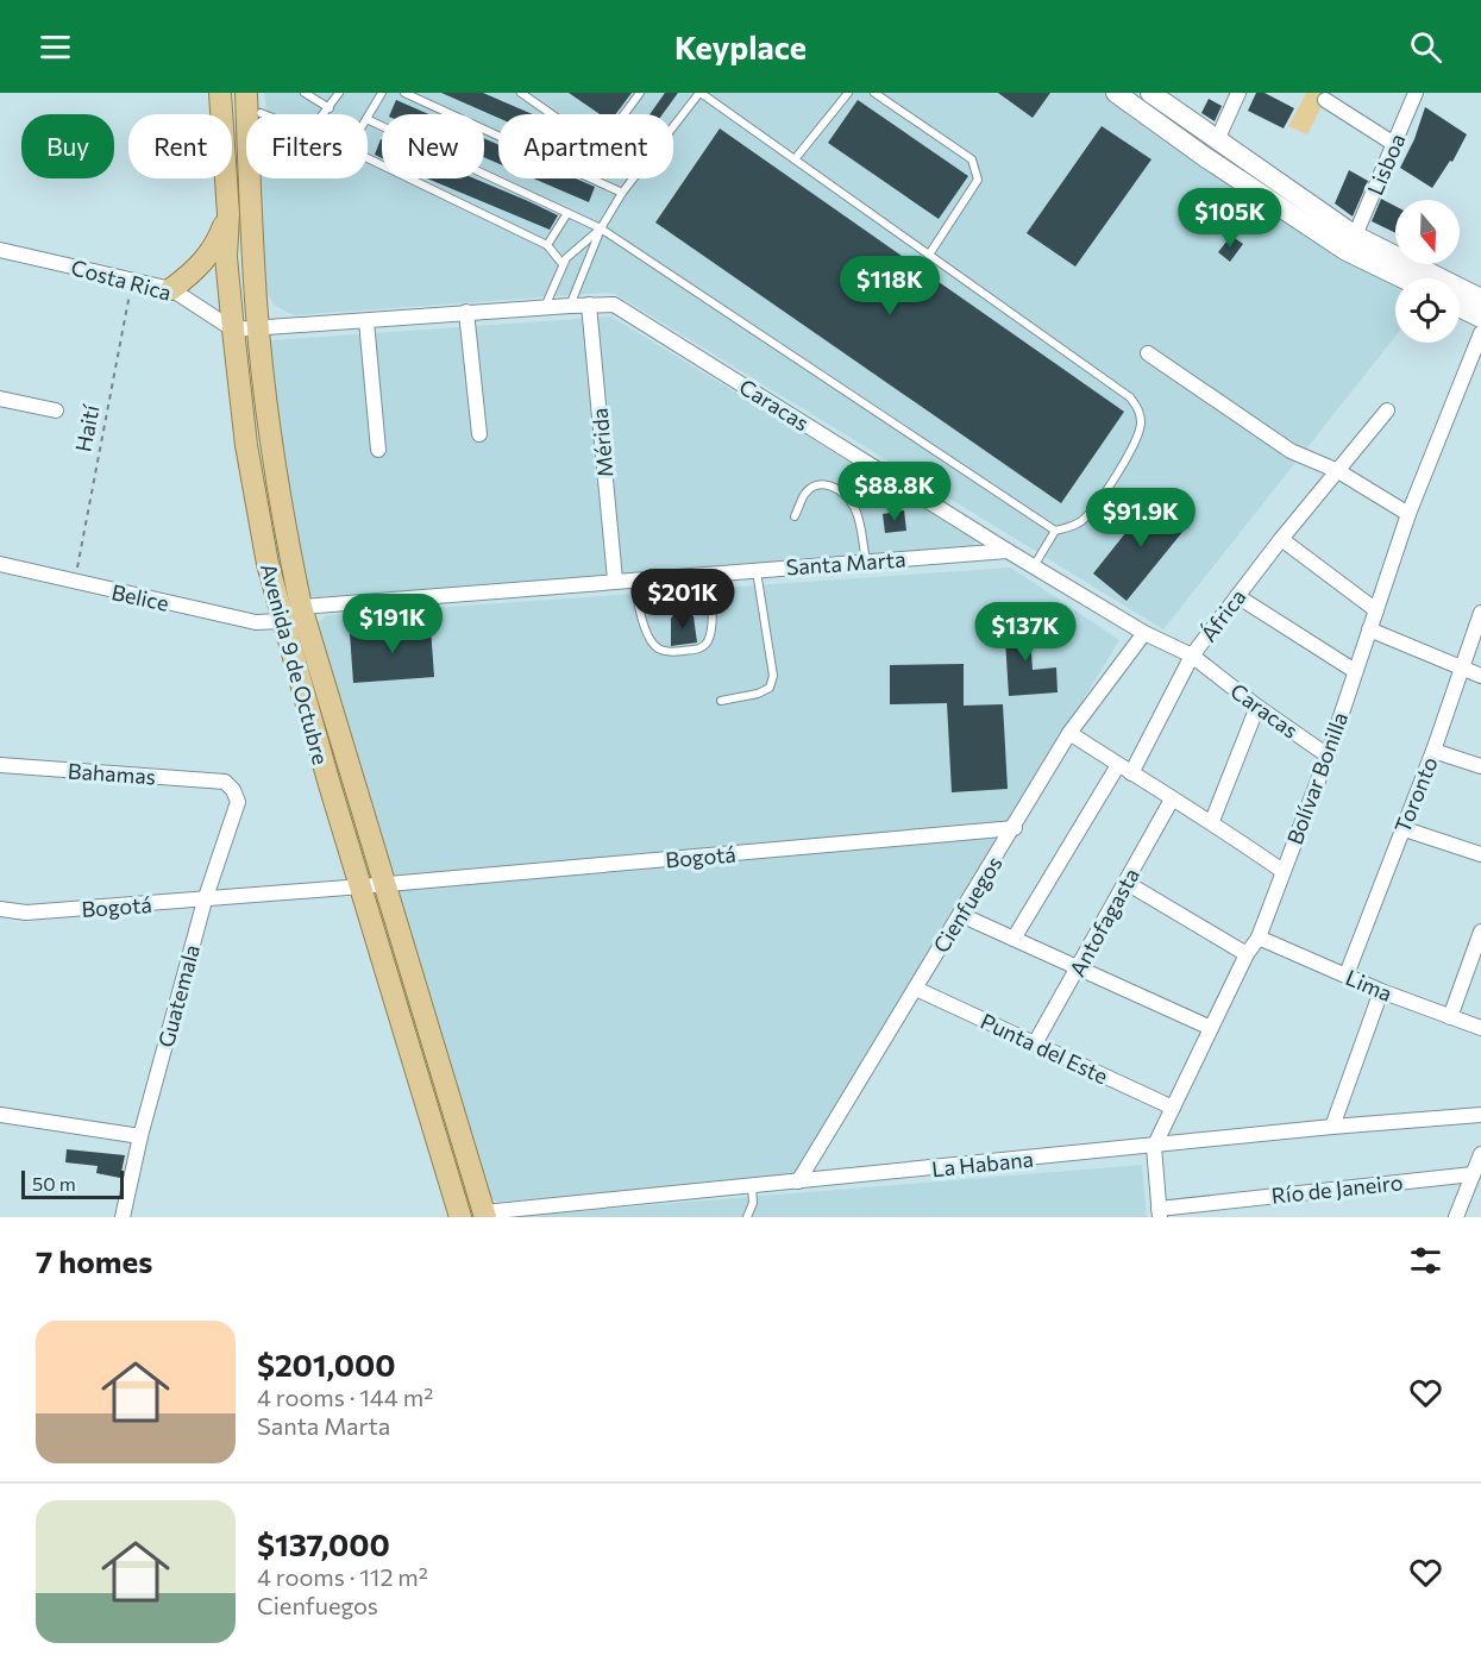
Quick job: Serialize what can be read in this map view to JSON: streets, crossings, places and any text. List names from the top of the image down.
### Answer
{
  "streets": {
    "main road": ["Avenida 9 de Octubre"],
    "street": [
      "Lisboa",
      "Costa Rica",
      "Caracas",
      "Mérida",
      "Santa Marta",
      "Belice",
      "África",
      "Bahamas",
      "Bolívar Bonilla",
      "Toronto",
      "Bogotá",
      "Cienfuegos",
      "Antofagasta",
      "Lima",
      "Guatemala",
      "Punta del Este",
      "La Habana",
      "Río de Janeiro"
    ],
    "path": ["Haití"]
  },
  "crossings": [
    ["Costa Rica", "Caracas"],
    ["Costa Rica", "Haití"],
    ["Costa Rica", "Avenida 9 de Octubre"],
    ["Caracas", "Mérida"],
    ["Caracas", "Santa Marta"],
    ["Caracas", "África"],
    ["Caracas", "Avenida 9 de Octubre"],
    ["Caracas", "Bolívar Bonilla"],
    ["Caracas", "Cienfuegos"],
    ["Haití", "Belice"],
    ["Mérida", "Santa Marta"],
    ["Santa Marta", "Avenida 9 de Octubre"],
    ["Belice", "Avenida 9 de Octubre"],
    ["Avenida 9 de Octubre", "Bogotá"],
    ["Avenida 9 de Octubre", "La Habana"],
    ["Bahamas", "Guatemala"],
    ["Bolívar Bonilla", "Lima"],
    ["Bolívar Bonilla", "Punta del Este"],
    ["Bolívar Bonilla", "La Habana"],
    ["Toronto", "Lima"],
    ["Bogotá", "Cienfuegos"],
    ["Bogotá", "Guatemala"],
    ["Cienfuegos", "Punta del Este"],
    ["Cienfuegos", "La Habana"],
    ["Antofagasta", "Punta del Este"]
  ],
  "scale_bar": "50 m",
  "north": "bottom",
  "page": {
    "header": "Keyplace",
    "chip": [
      "Buy",
      "Rent",
      "Filters",
      "New",
      "Apartment"
    ],
    "price": [
      "$105K",
      "$118K",
      "$88.8K",
      "$91.9K",
      "$201K",
      "$191K",
      "$137K"
    ],
    "scale": "50 m",
    "heading": "7 homes",
    "list": [
      {
        "name": "$201,000",
        "note": "4 rooms · 144 m² · Santa Marta"
      },
      {
        "name": "$137,000",
        "note": "4 rooms · 112 m² · Cienfuegos"
      }
    ]
  }
}
